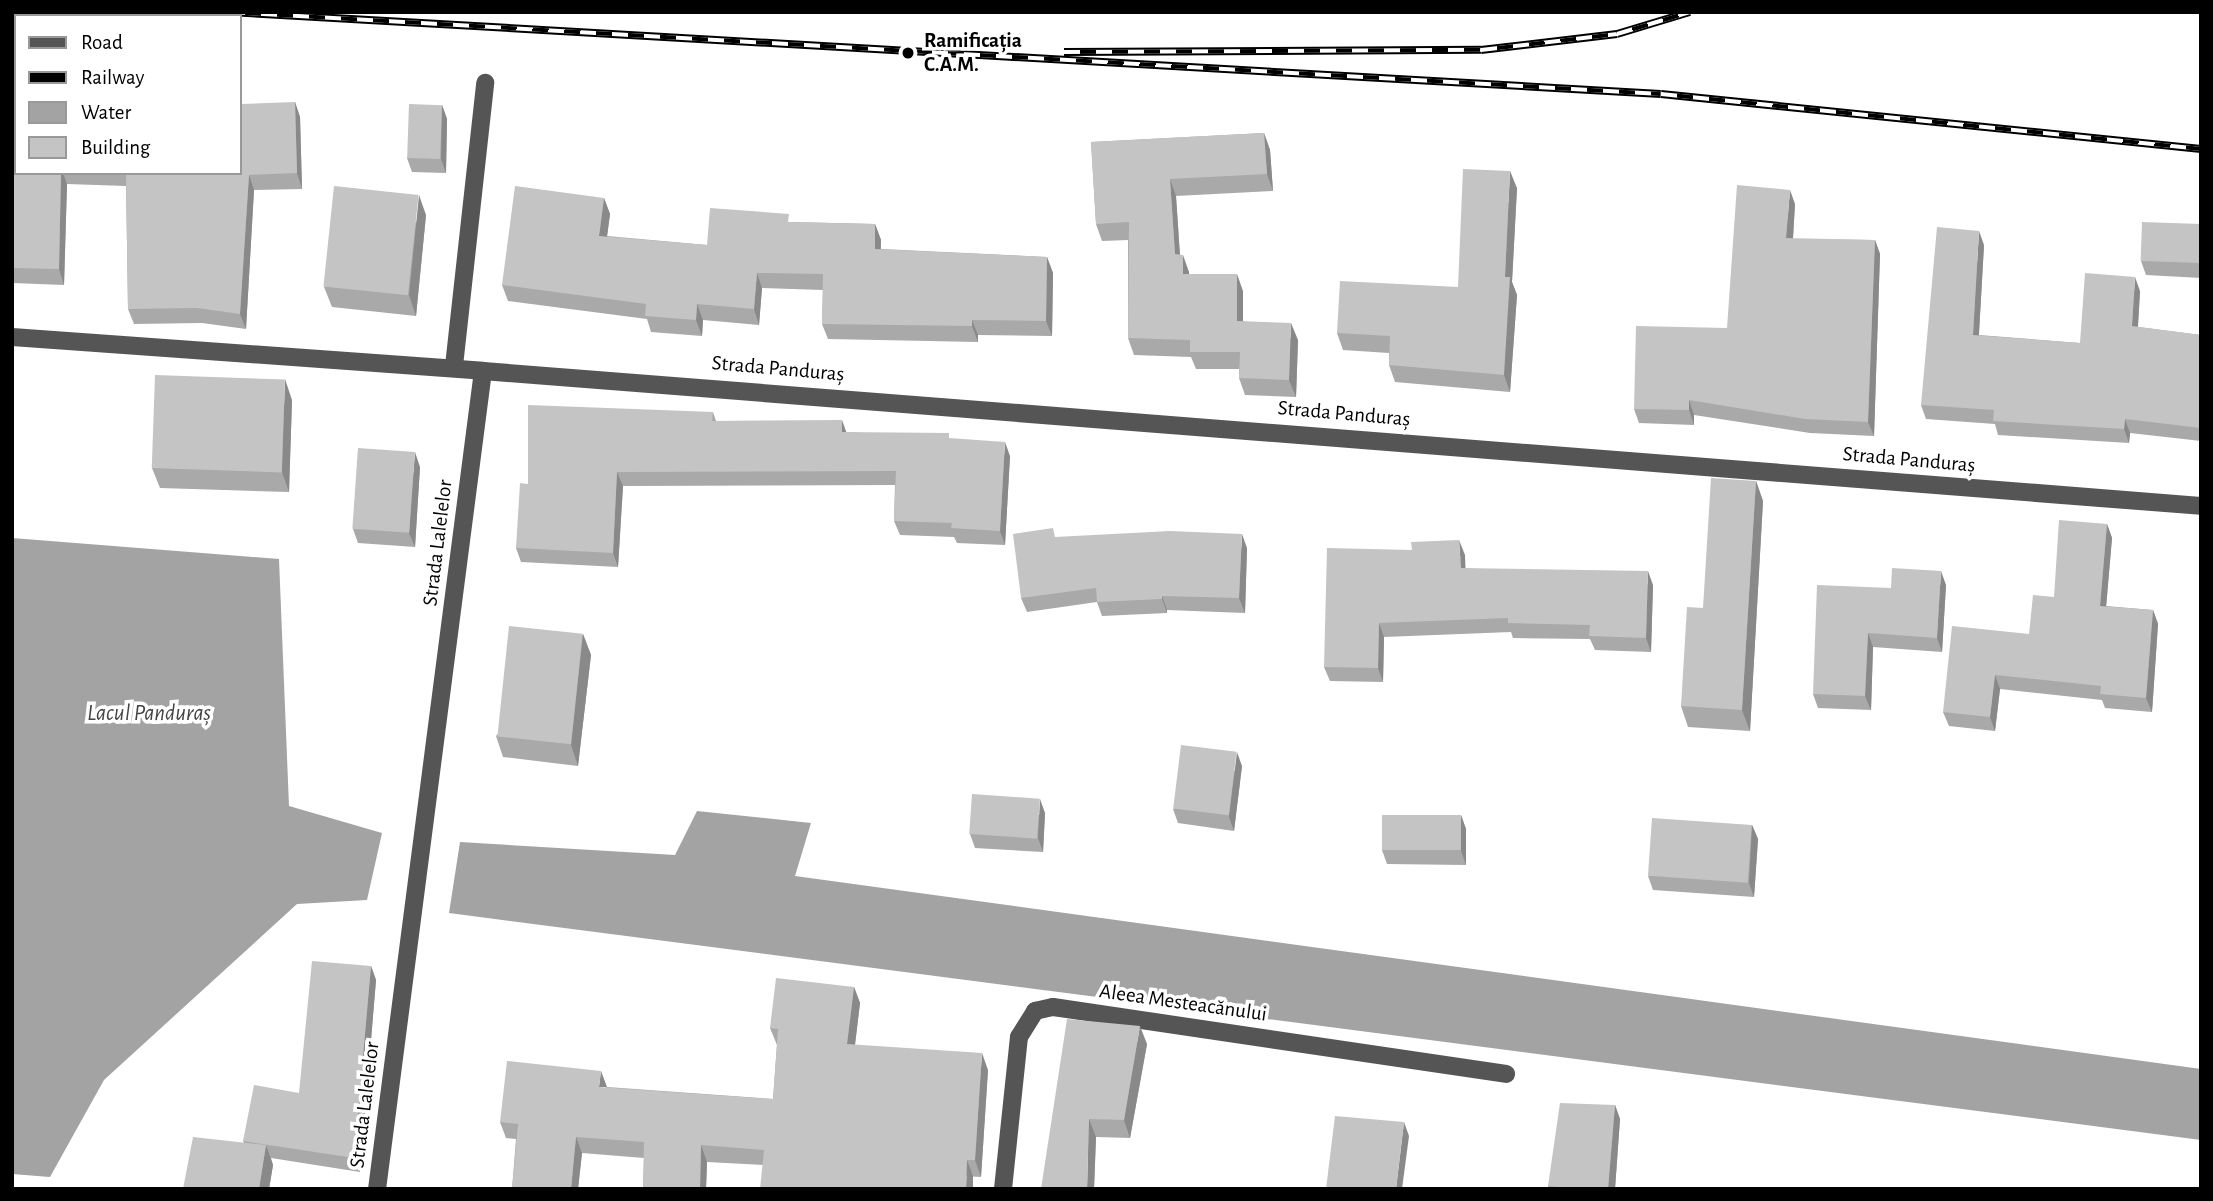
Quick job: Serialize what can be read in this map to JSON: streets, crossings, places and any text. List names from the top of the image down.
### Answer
{
  "streets": {
    "street": ["Strada Panduraș", "Strada Lalelelor", "Aleea Mesteacănului"]
  },
  "crossings": [
    ["Strada Panduraș", "Strada Lalelelor"]
  ],
  "water": ["Lacul Panduraș"],
  "places": ["Ramificația C.A.M."],
  "legend": [
    "Road",
    "Railway",
    "Water",
    "Building"
  ]
}
